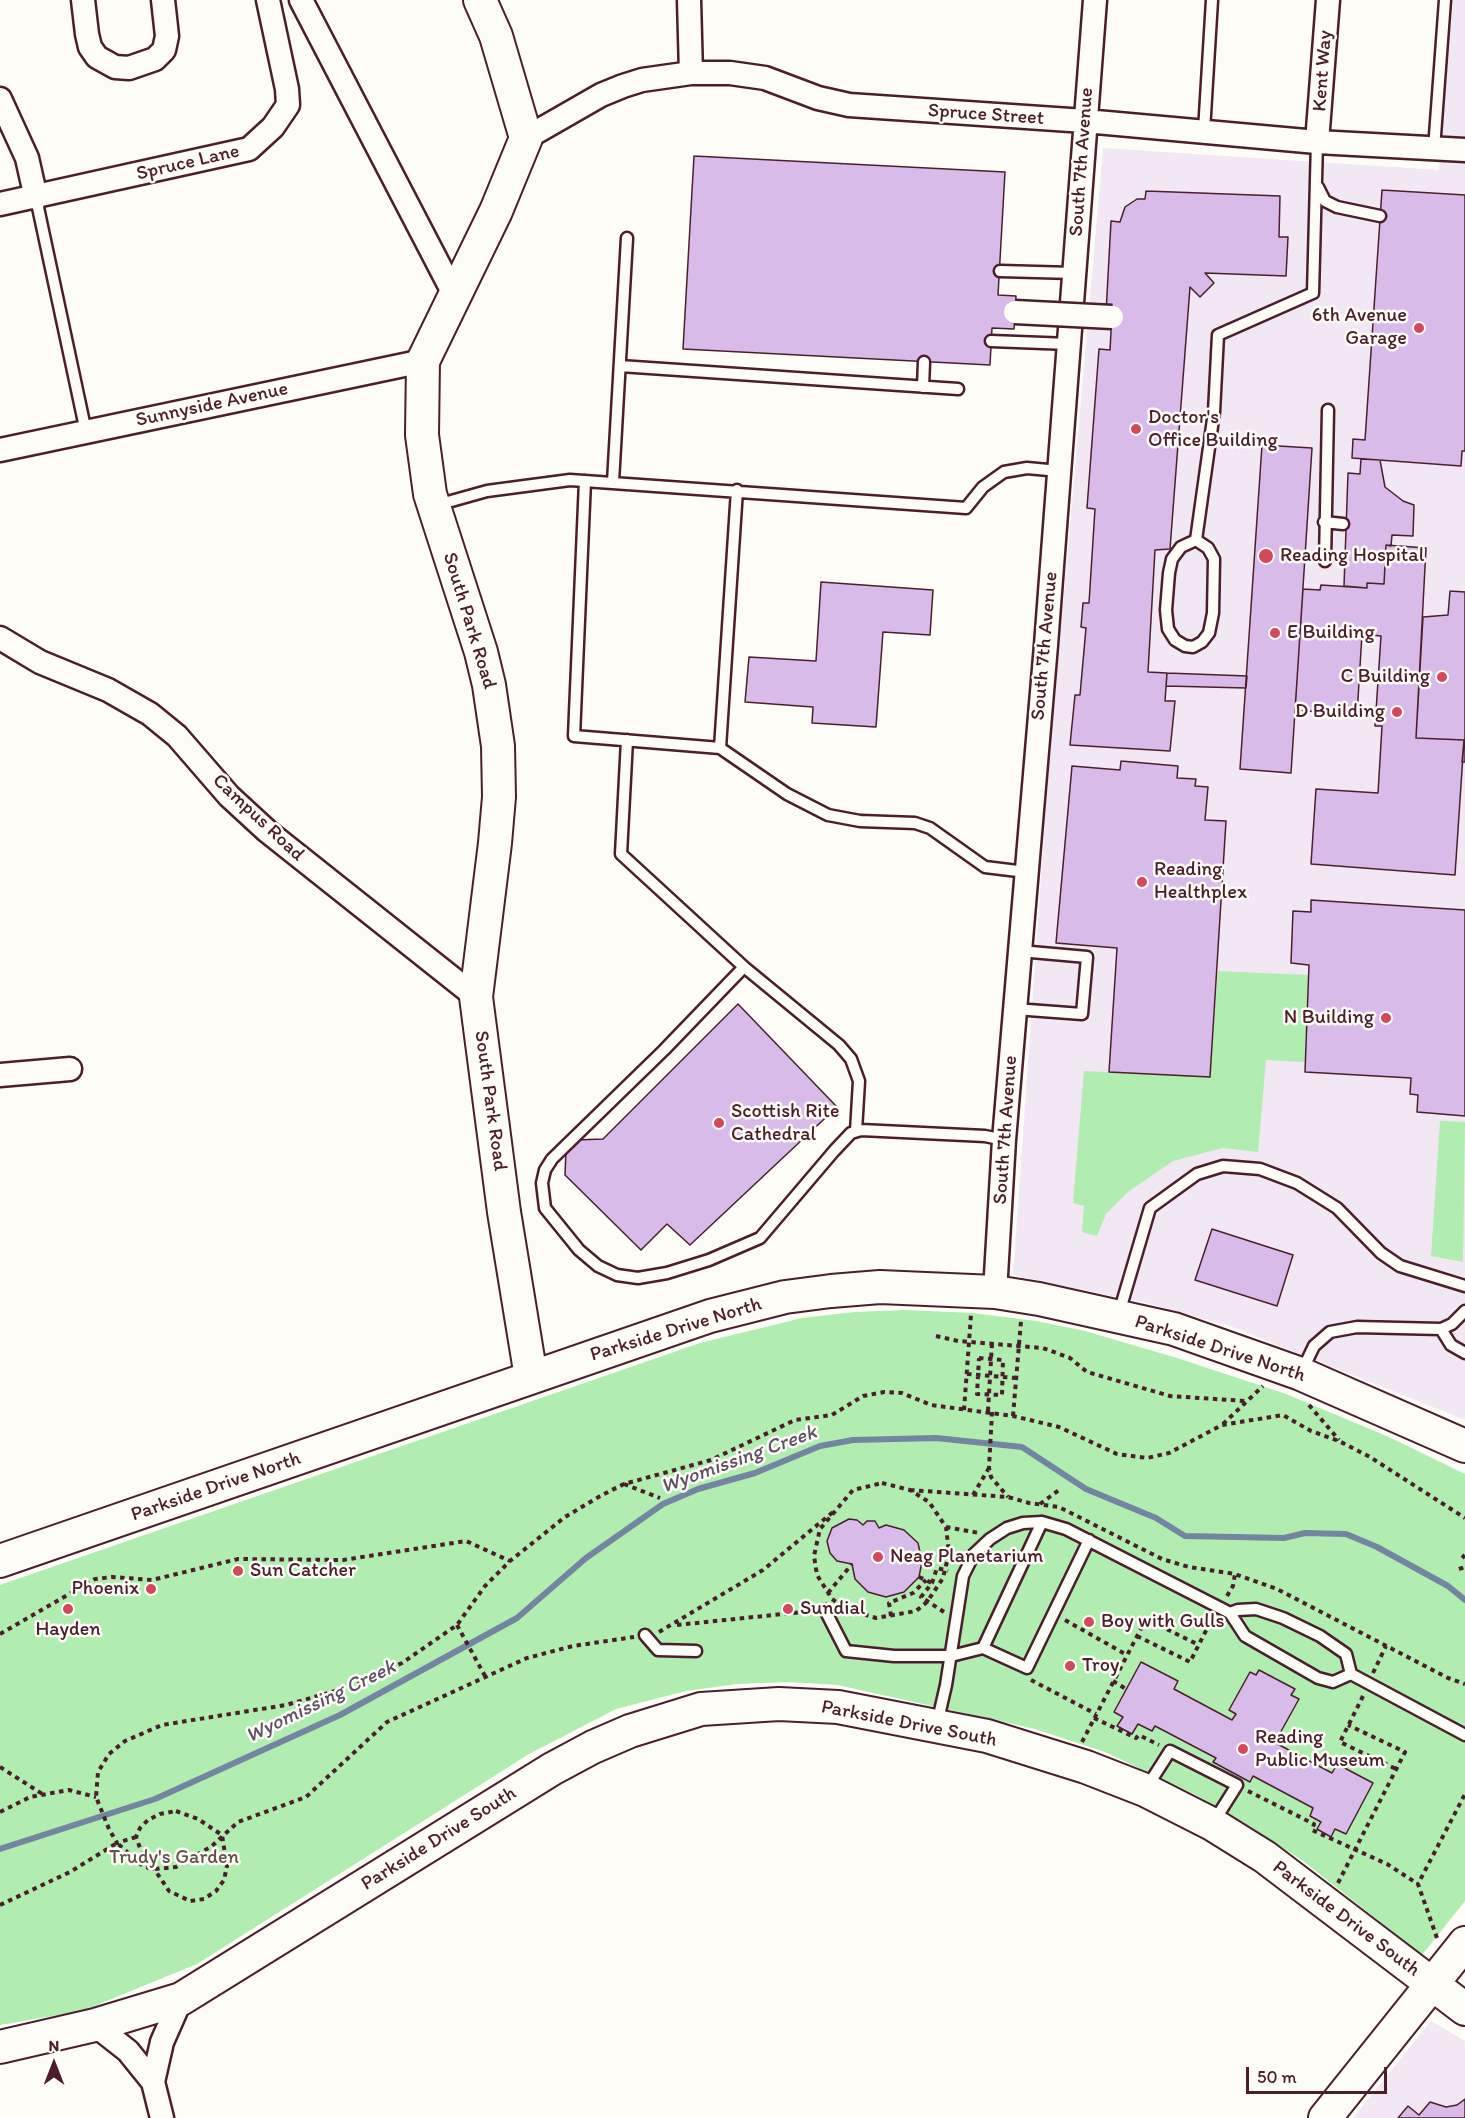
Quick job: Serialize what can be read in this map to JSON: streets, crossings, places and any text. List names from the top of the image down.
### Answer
{
  "streets": {
    "street": [
      "Kent Way",
      "Spruce Street",
      "South 7th Avenue",
      "Spruce Lane",
      "Sunnyside Avenue",
      "South Park Road",
      "Campus Road",
      "Parkside Drive North",
      "Parkside Drive South"
    ]
  },
  "crossings": [
    ["Kent Way", "Spruce Street"],
    ["Spruce Street", "South 7th Avenue"],
    ["Spruce Street", "South Park Road"],
    ["South 7th Avenue", "Parkside Drive North"],
    ["Sunnyside Avenue", "South Park Road"],
    ["South Park Road", "Campus Road"],
    ["South Park Road", "Parkside Drive North"]
  ],
  "water": ["Wyomissing Creek"],
  "parks": ["Trudy's Garden"],
  "places": [
    "6th Avenue Garage",
    "Doctor's Office Building",
    "Reading Hospital",
    "E Building",
    "C Building",
    "D Building",
    "Reading Healthplex",
    "N Building",
    "Scottish Rite Cathedral",
    "Neag Planetarium",
    "Sun Catcher",
    "Phoenix",
    "Hayden",
    "Sundial",
    "Boy with Gulls",
    "Troy",
    "Reading Public Museum"
  ],
  "scale_bar": "50 m",
  "north": "top"
}
